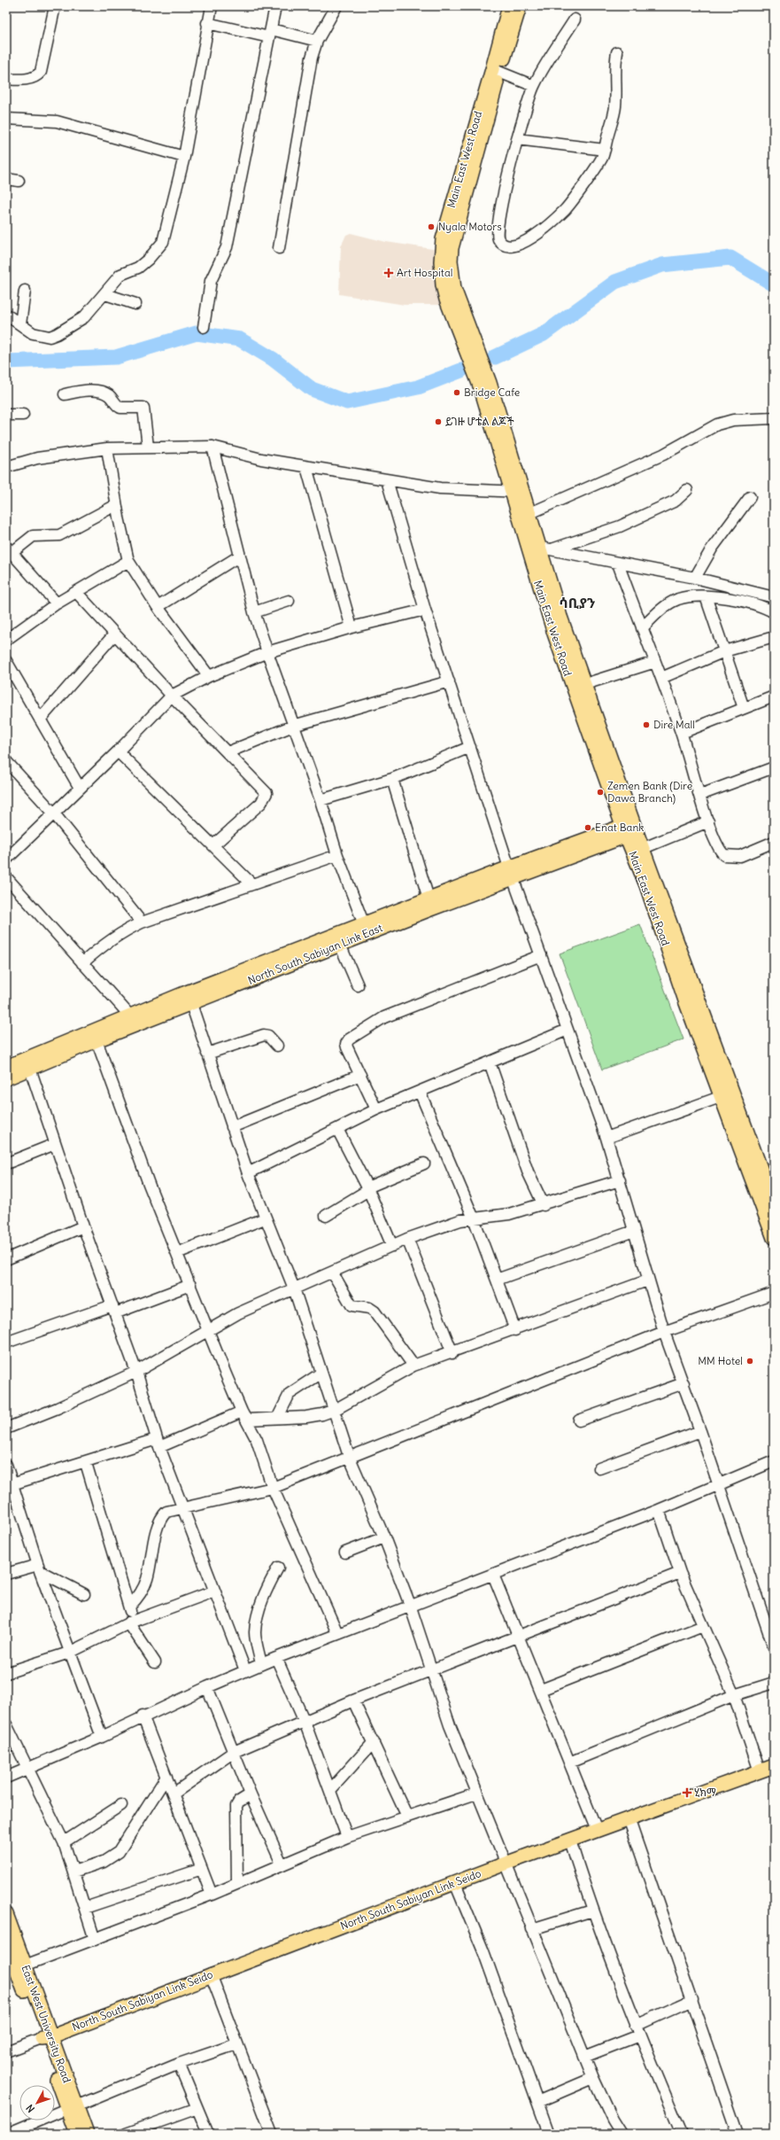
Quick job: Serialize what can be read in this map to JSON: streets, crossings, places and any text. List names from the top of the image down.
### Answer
{
  "streets": {
    "main road": [
      "Main East West Road",
      "North South Sabiyan Link East",
      "North South Sabiyan Link Seido",
      "East West University Road"
    ]
  },
  "crossings": [
    ["Main East West Road", "North South Sabiyan Link East"],
    ["North South Sabiyan Link Seido", "East West University Road"]
  ],
  "districts": ["ሳቢያን"],
  "places": {
    "other": [
      "Nyala Motors",
      "Bridge Cafe",
      "ይገዙ ሆቴል ልጆች",
      "Dire Mall",
      "Zemen Bank (Dire Dawa Branch)",
      "Enat Bank",
      "MM Hotel"
    ],
    "health": ["Art Hospital", "ሂክማ"]
  },
  "north": "bottom left"
}
